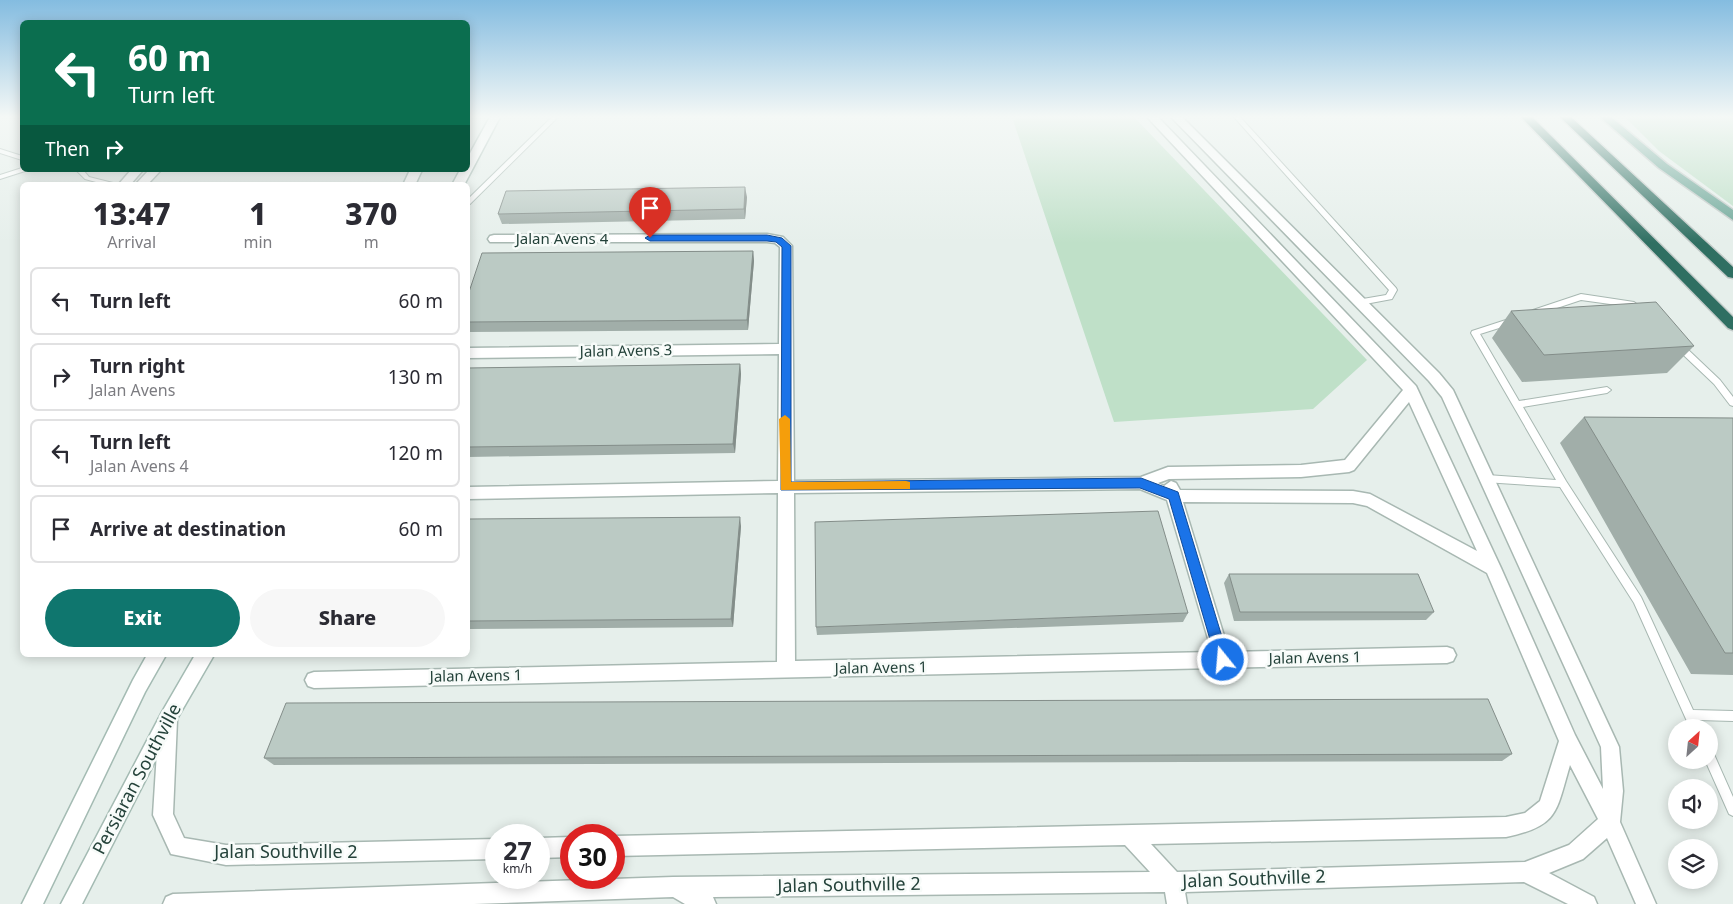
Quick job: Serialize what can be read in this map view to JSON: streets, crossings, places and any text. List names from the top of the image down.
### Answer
{
  "streets": {
    "street": [
      "Jalan Avens 4",
      "Jalan Avens 3",
      "Jalan Avens 1",
      "Persiaran Southville",
      "Jalan Southville 2"
    ]
  },
  "crossings": [
    ["Jalan Avens 4", "Jalan Avens 3"],
    ["Persiaran Southville", "Jalan Southville 2"]
  ],
  "north": "top right",
  "page": {
    "turn": ["60 m", "Turn left"],
    "then": "Then",
    "eta": [
      "13:47",
      "Arrival",
      "1",
      "min",
      "370",
      "m"
    ],
    "list": [
      {
        "name": "Turn left",
        "value": "60 m"
      },
      {
        "name": "Turn right",
        "note": "Jalan Avens",
        "value": "130 m"
      },
      {
        "name": "Turn left",
        "note": "Jalan Avens 4",
        "value": "120 m"
      },
      {
        "name": "Arrive at destination",
        "value": "60 m"
      }
    ],
    "buttons": ["Exit", "Share"],
    "speed": "27 km/h",
    "limit": "30"
  }
}
